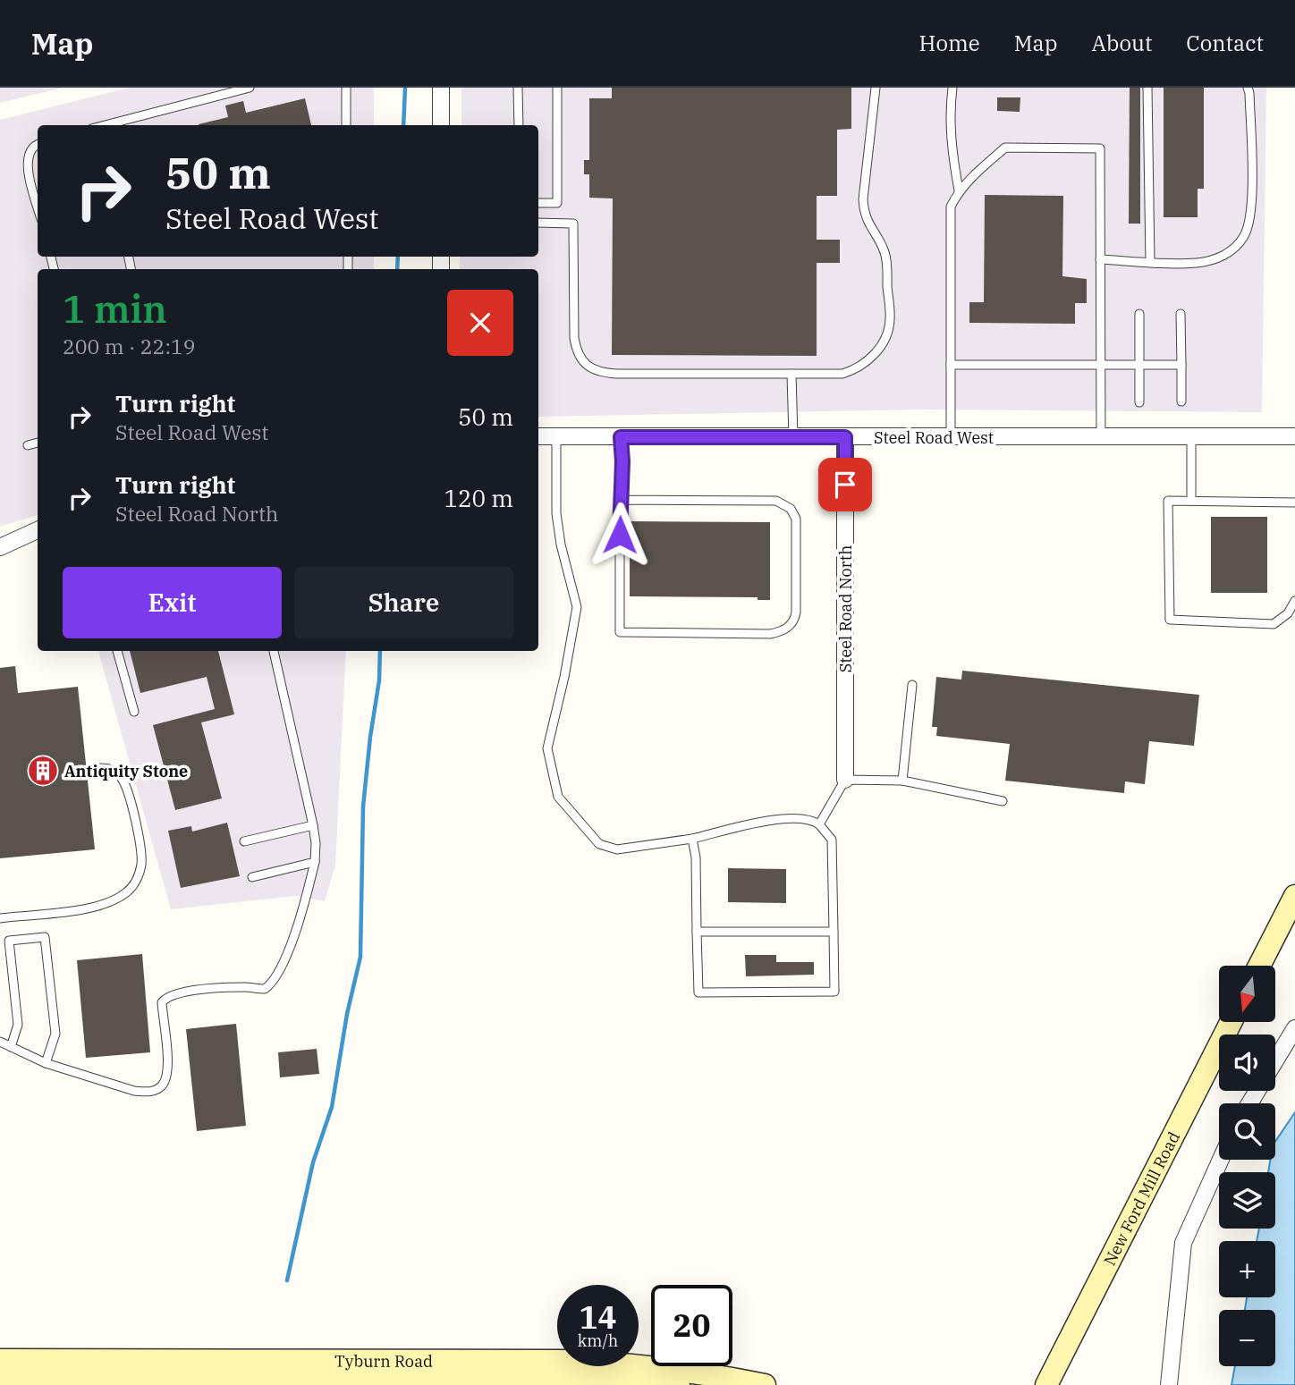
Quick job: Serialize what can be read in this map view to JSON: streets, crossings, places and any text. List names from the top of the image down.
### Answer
{
  "streets": {
    "main road": ["New Ford Mill Road", "Tyburn Road"],
    "street": ["Steel Road West", "Steel Road North"]
  },
  "crossings": [
    ["Steel Road West", "Steel Road North"]
  ],
  "places": {
    "building": ["Antiquity Stone"]
  },
  "north": "bottom",
  "page": {
    "header": "Map",
    "nav": [
      "Home",
      "Map",
      "About",
      "Contact"
    ],
    "turn": ["50 m", "Steel Road West"],
    "heading": ["1 min", "200 m · 22:19"],
    "list": [
      {
        "name": "Turn right",
        "note": "Steel Road West",
        "value": "50 m"
      },
      {
        "name": "Turn right",
        "note": "Steel Road North",
        "value": "120 m"
      }
    ],
    "buttons": ["Exit", "Share"],
    "map_buttons": ["+", "−"],
    "speed": "14 km/h",
    "limit": "20"
  }
}
